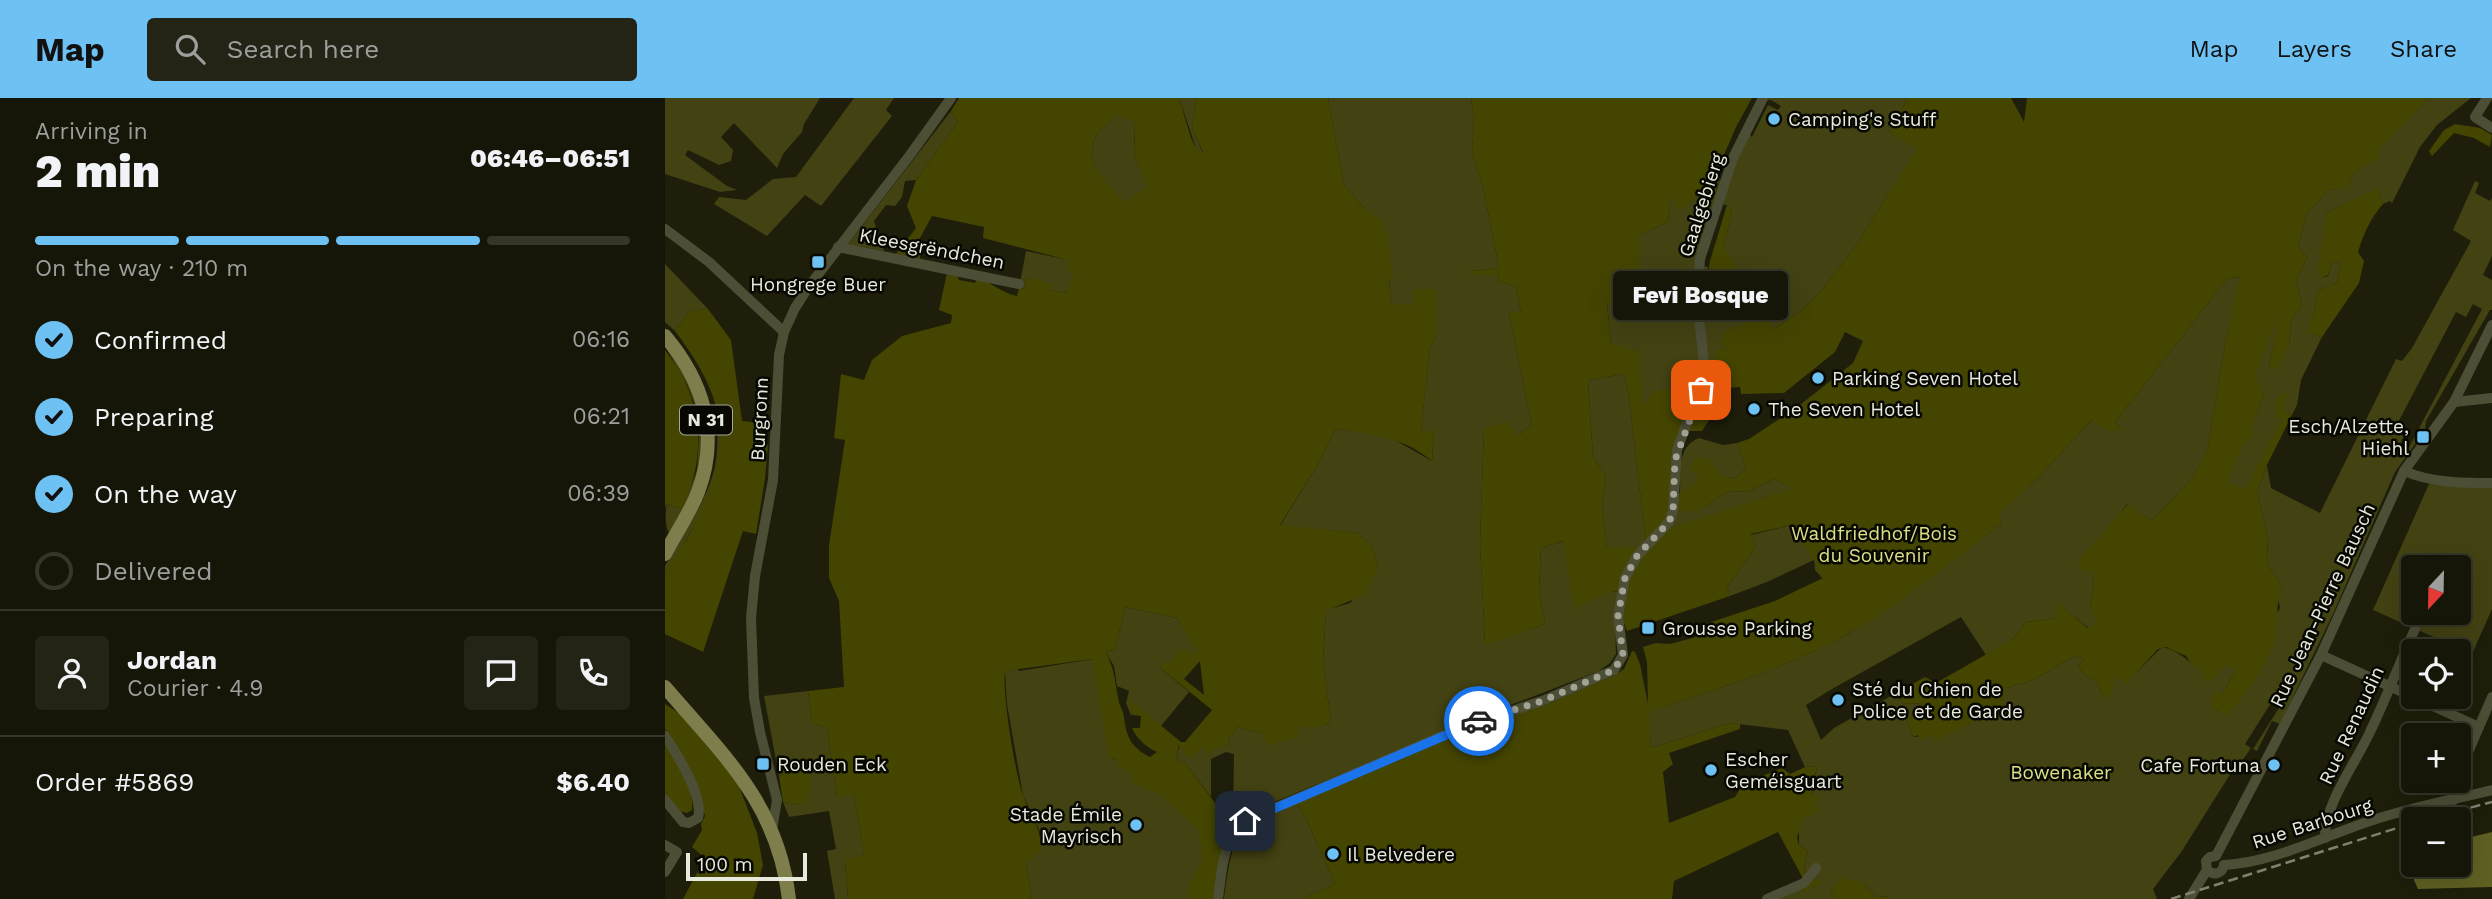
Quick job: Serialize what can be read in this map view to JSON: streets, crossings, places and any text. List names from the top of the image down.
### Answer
{
  "streets": {
    "main road": ["N 31"],
    "street": [
      "Gaalgebierg",
      "Kleesgrëndchen",
      "Burgronn",
      "Rue Jean-Pierre Bausch",
      "Rue Renaudin",
      "Rue Barbourg"
    ]
  },
  "crossings": [
    ["Kleesgrëndchen", "Burgronn"],
    ["Rue Jean-Pierre Bausch", "Rue Barbourg"],
    ["Rue Renaudin", "Rue Barbourg"]
  ],
  "parks": ["Waldfriedhof/Bois du Souvenir", "Bowenaker"],
  "places": {
    "other": [
      "Camping's Stuff",
      "Parking Seven Hotel",
      "Fevi Bosque",
      "The Seven Hotel",
      "Sté du Chien de Police et de Garde",
      "Cafe Fortuna",
      "Escher Geméisguart",
      "Stade Émile Mayrisch",
      "Il Belvedere"
    ],
    "transit": [
      "Hongrege Buer",
      "Esch/Alzette, Hiehl",
      "Grousse Parking",
      "Rouden Eck"
    ]
  },
  "scale_bar": "100 m",
  "north": "bottom",
  "page": {
    "header": "Map",
    "search": "Search here",
    "nav": ["Map", "Layers", "Share"],
    "heading": ["2 min", "Arriving in", "06:46–06:51"],
    "panel": [
      "Jordan",
      "Courier · 4.9",
      "Order #5869",
      "$6.40"
    ],
    "bar": "On the way · 210 m",
    "bubble": "Fevi Bosque",
    "list": [
      ["Confirmed", "06:16"],
      ["Preparing", "06:21"],
      ["On the way", "06:39"],
      "Delivered"
    ],
    "map_buttons": ["+", "−"],
    "scale": "100 m"
  }
}
